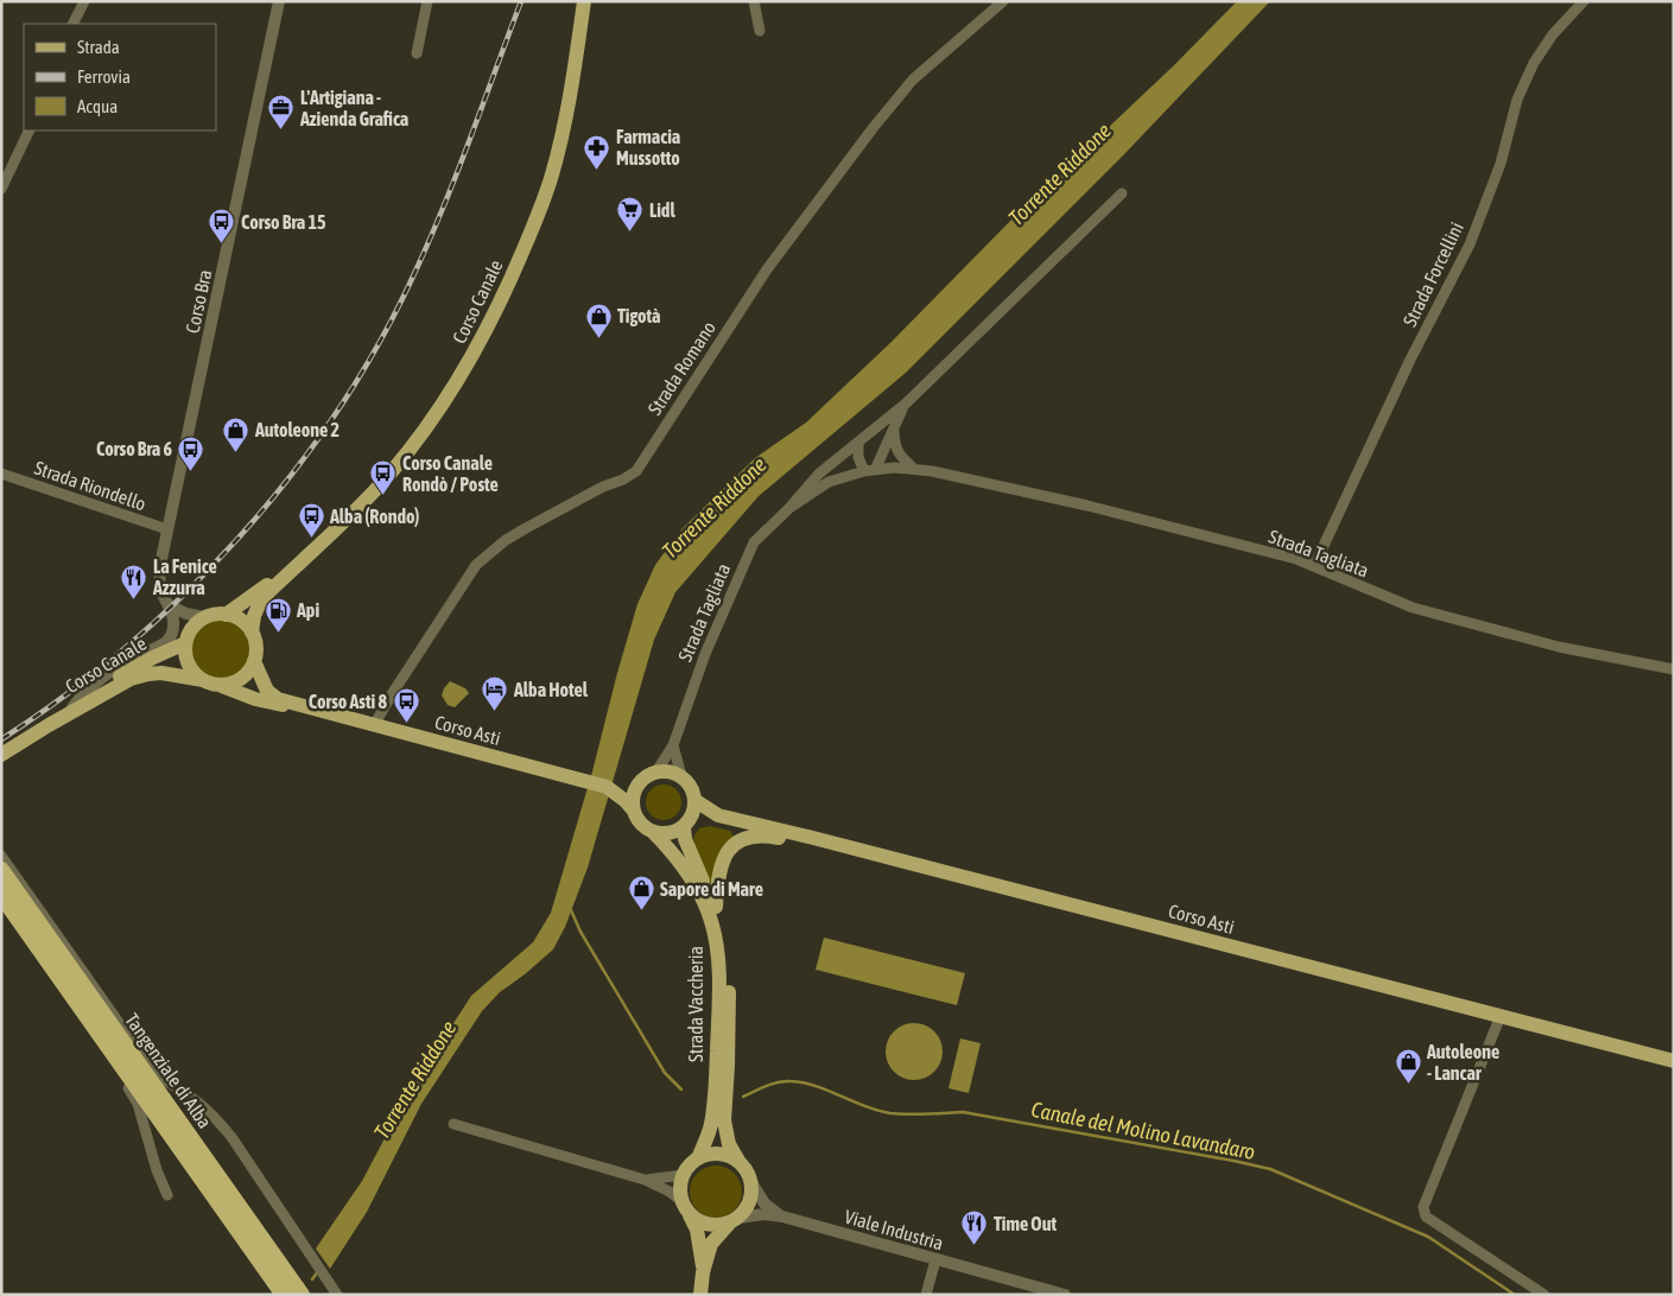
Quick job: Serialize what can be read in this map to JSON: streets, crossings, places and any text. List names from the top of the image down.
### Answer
{
  "streets": {
    "highway": ["Tangenziale di Alba"],
    "main road": ["Corso Canale", "Corso Asti", "Strada Vaccheria"],
    "street": [
      "Strada Forcellini",
      "Corso Bra",
      "Strada Romano",
      "Strada Riondello",
      "Strada Tagliata",
      "Viale Industria"
    ]
  },
  "crossings": [
    ["Strada Forcellini", "Strada Tagliata"],
    ["Corso Bra", "Corso Canale"],
    ["Corso Bra", "Strada Riondello"],
    ["Corso Canale", "Corso Asti"],
    ["Strada Romano", "Corso Asti"],
    ["Strada Tagliata", "Strada Vaccheria"],
    ["Strada Vaccheria", "Viale Industria"]
  ],
  "water": ["Torrente Riddone", "Canale del Molino Lavandaro"],
  "places": {
    "office": ["L'Artigiana - Azienda Grafica"],
    "pharmacy": ["Farmacia Mussotto"],
    "supermarket": ["Lidl"],
    "bus stop": [
      "Corso Bra 15",
      "Corso Bra 6",
      "Corso Canale Rondò / Poste",
      "Alba (Rondo)",
      "Corso Asti 8"
    ],
    "shop": [
      "Tigotà",
      "Autoleone 2",
      "Sapore di Mare",
      "Autoleone - Lancar"
    ],
    "restaurant": ["La Fenice Azzurra", "Time Out"],
    "fuel station": ["Api"],
    "hotel": ["Alba Hotel"]
  },
  "legend": ["Strada", "Ferrovia", "Acqua"]
}
